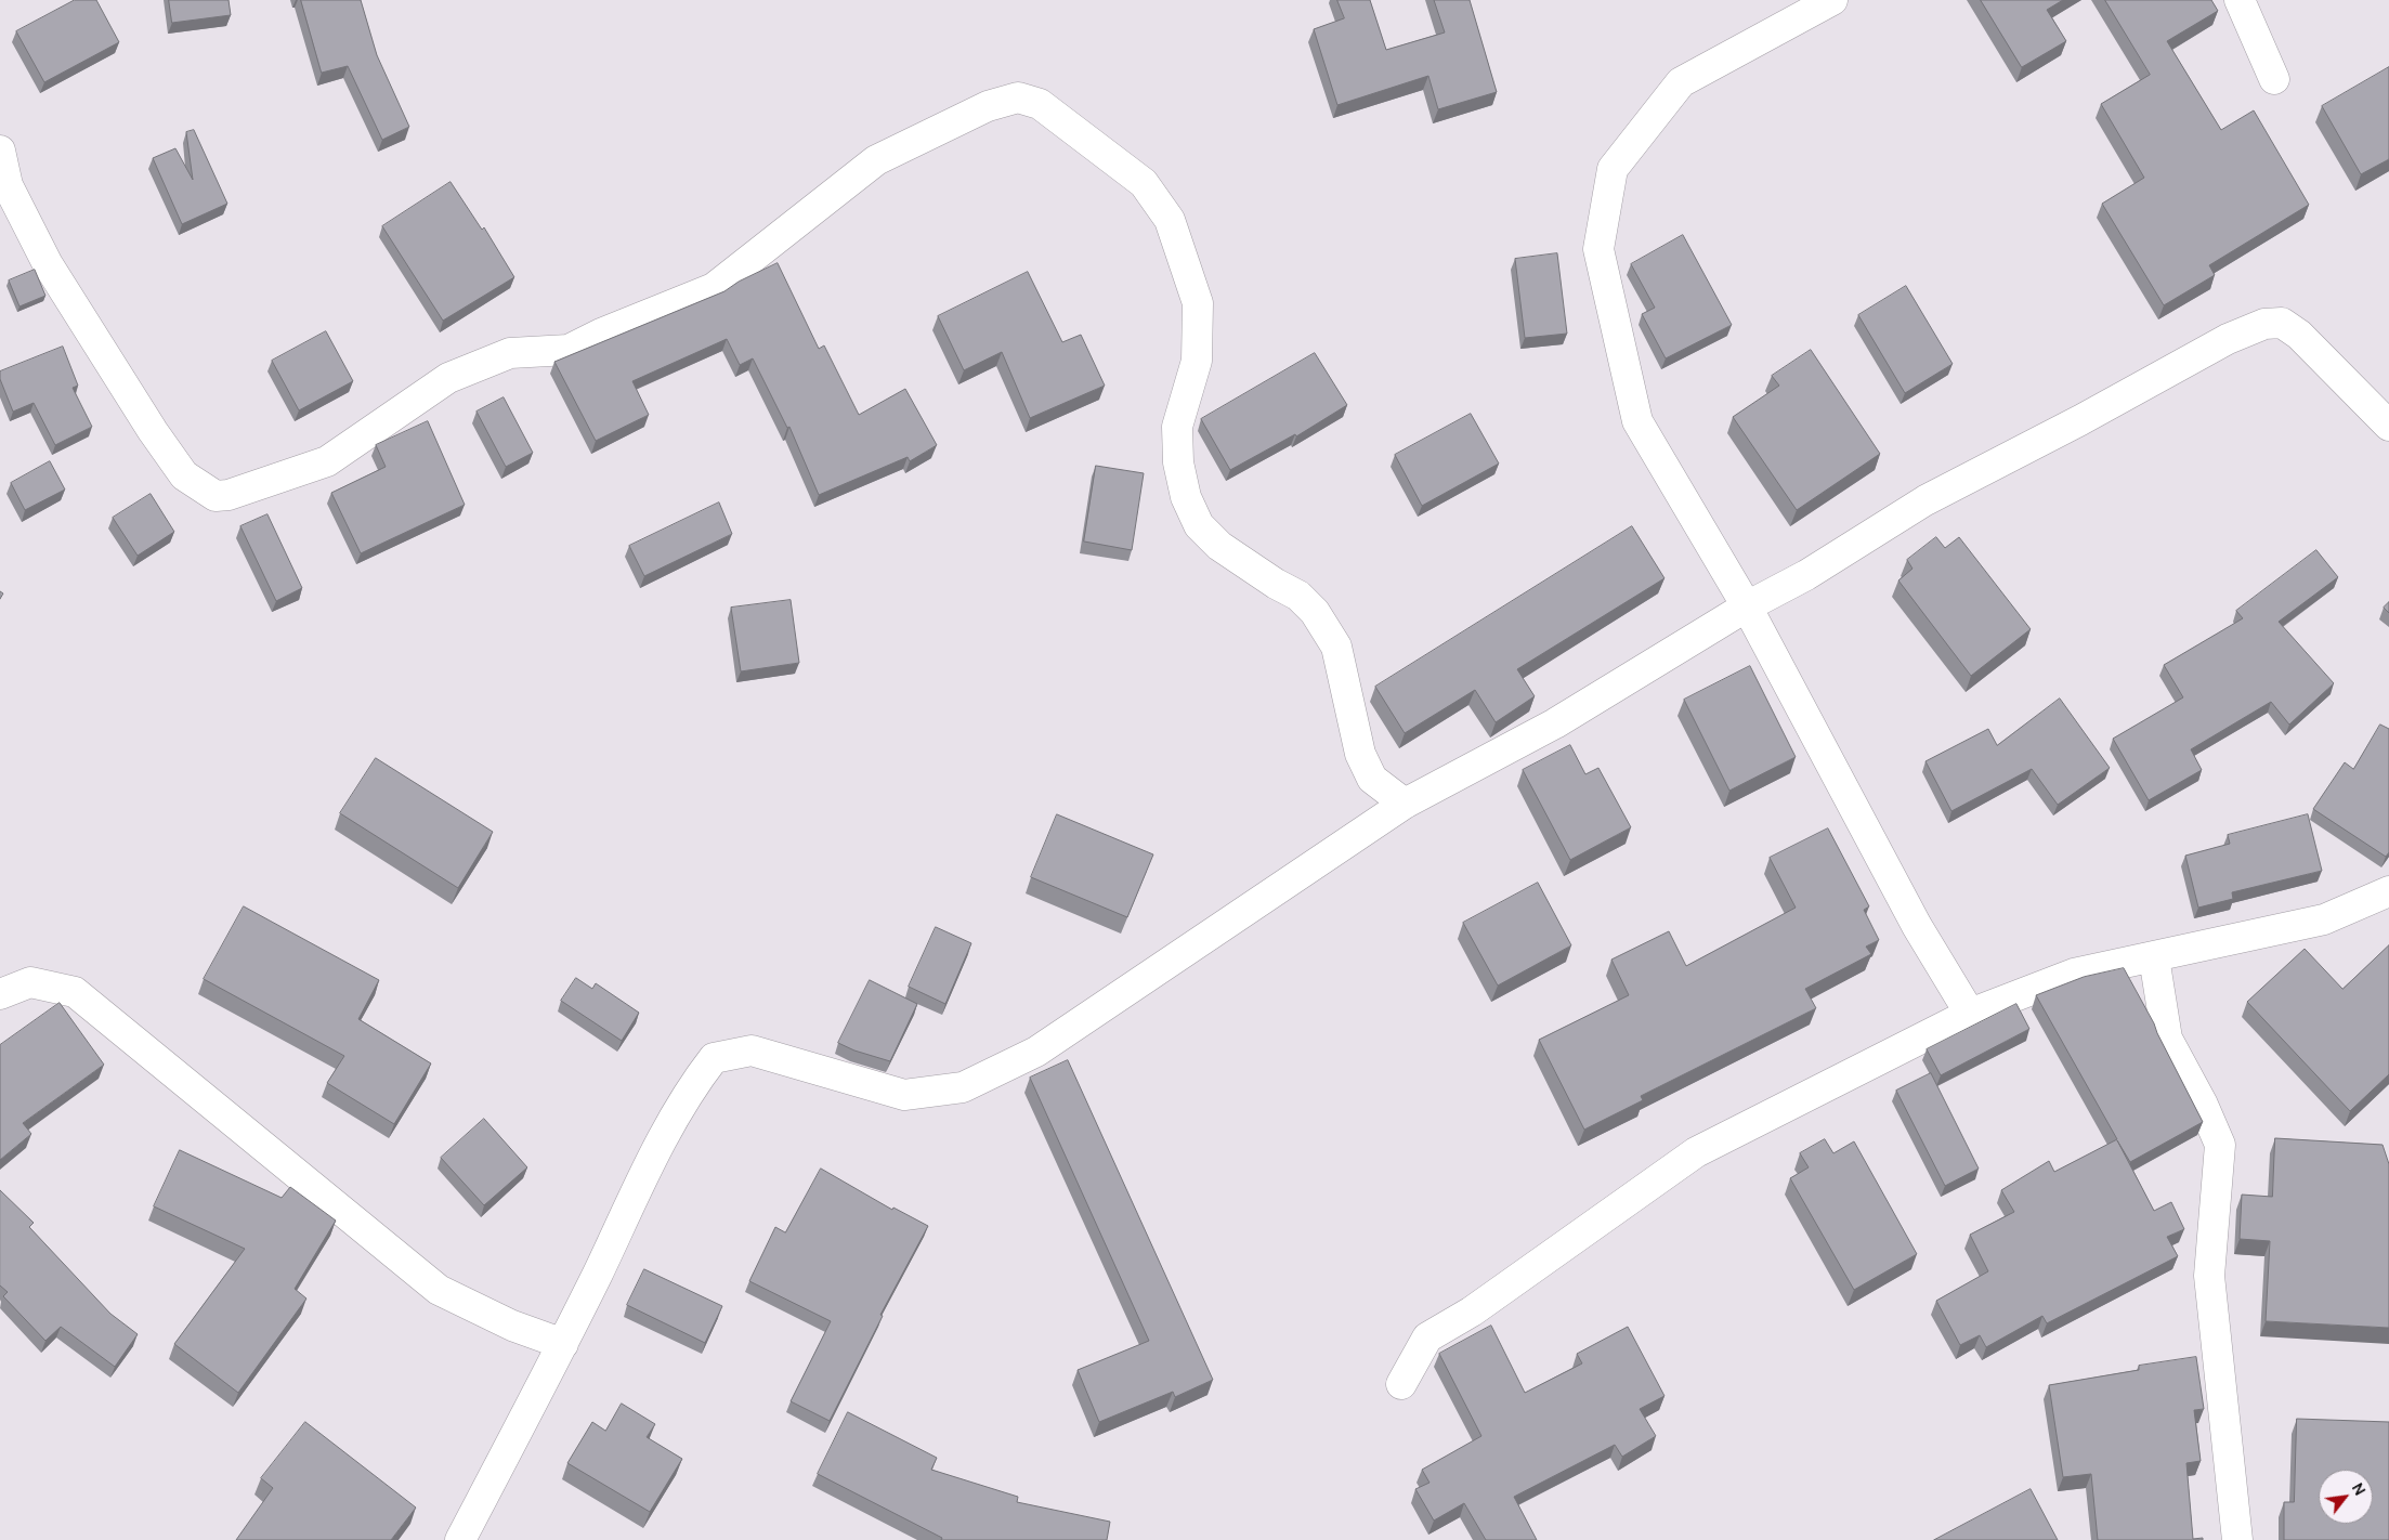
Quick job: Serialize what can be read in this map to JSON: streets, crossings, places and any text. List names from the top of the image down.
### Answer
{
  "north": "top right"
}
